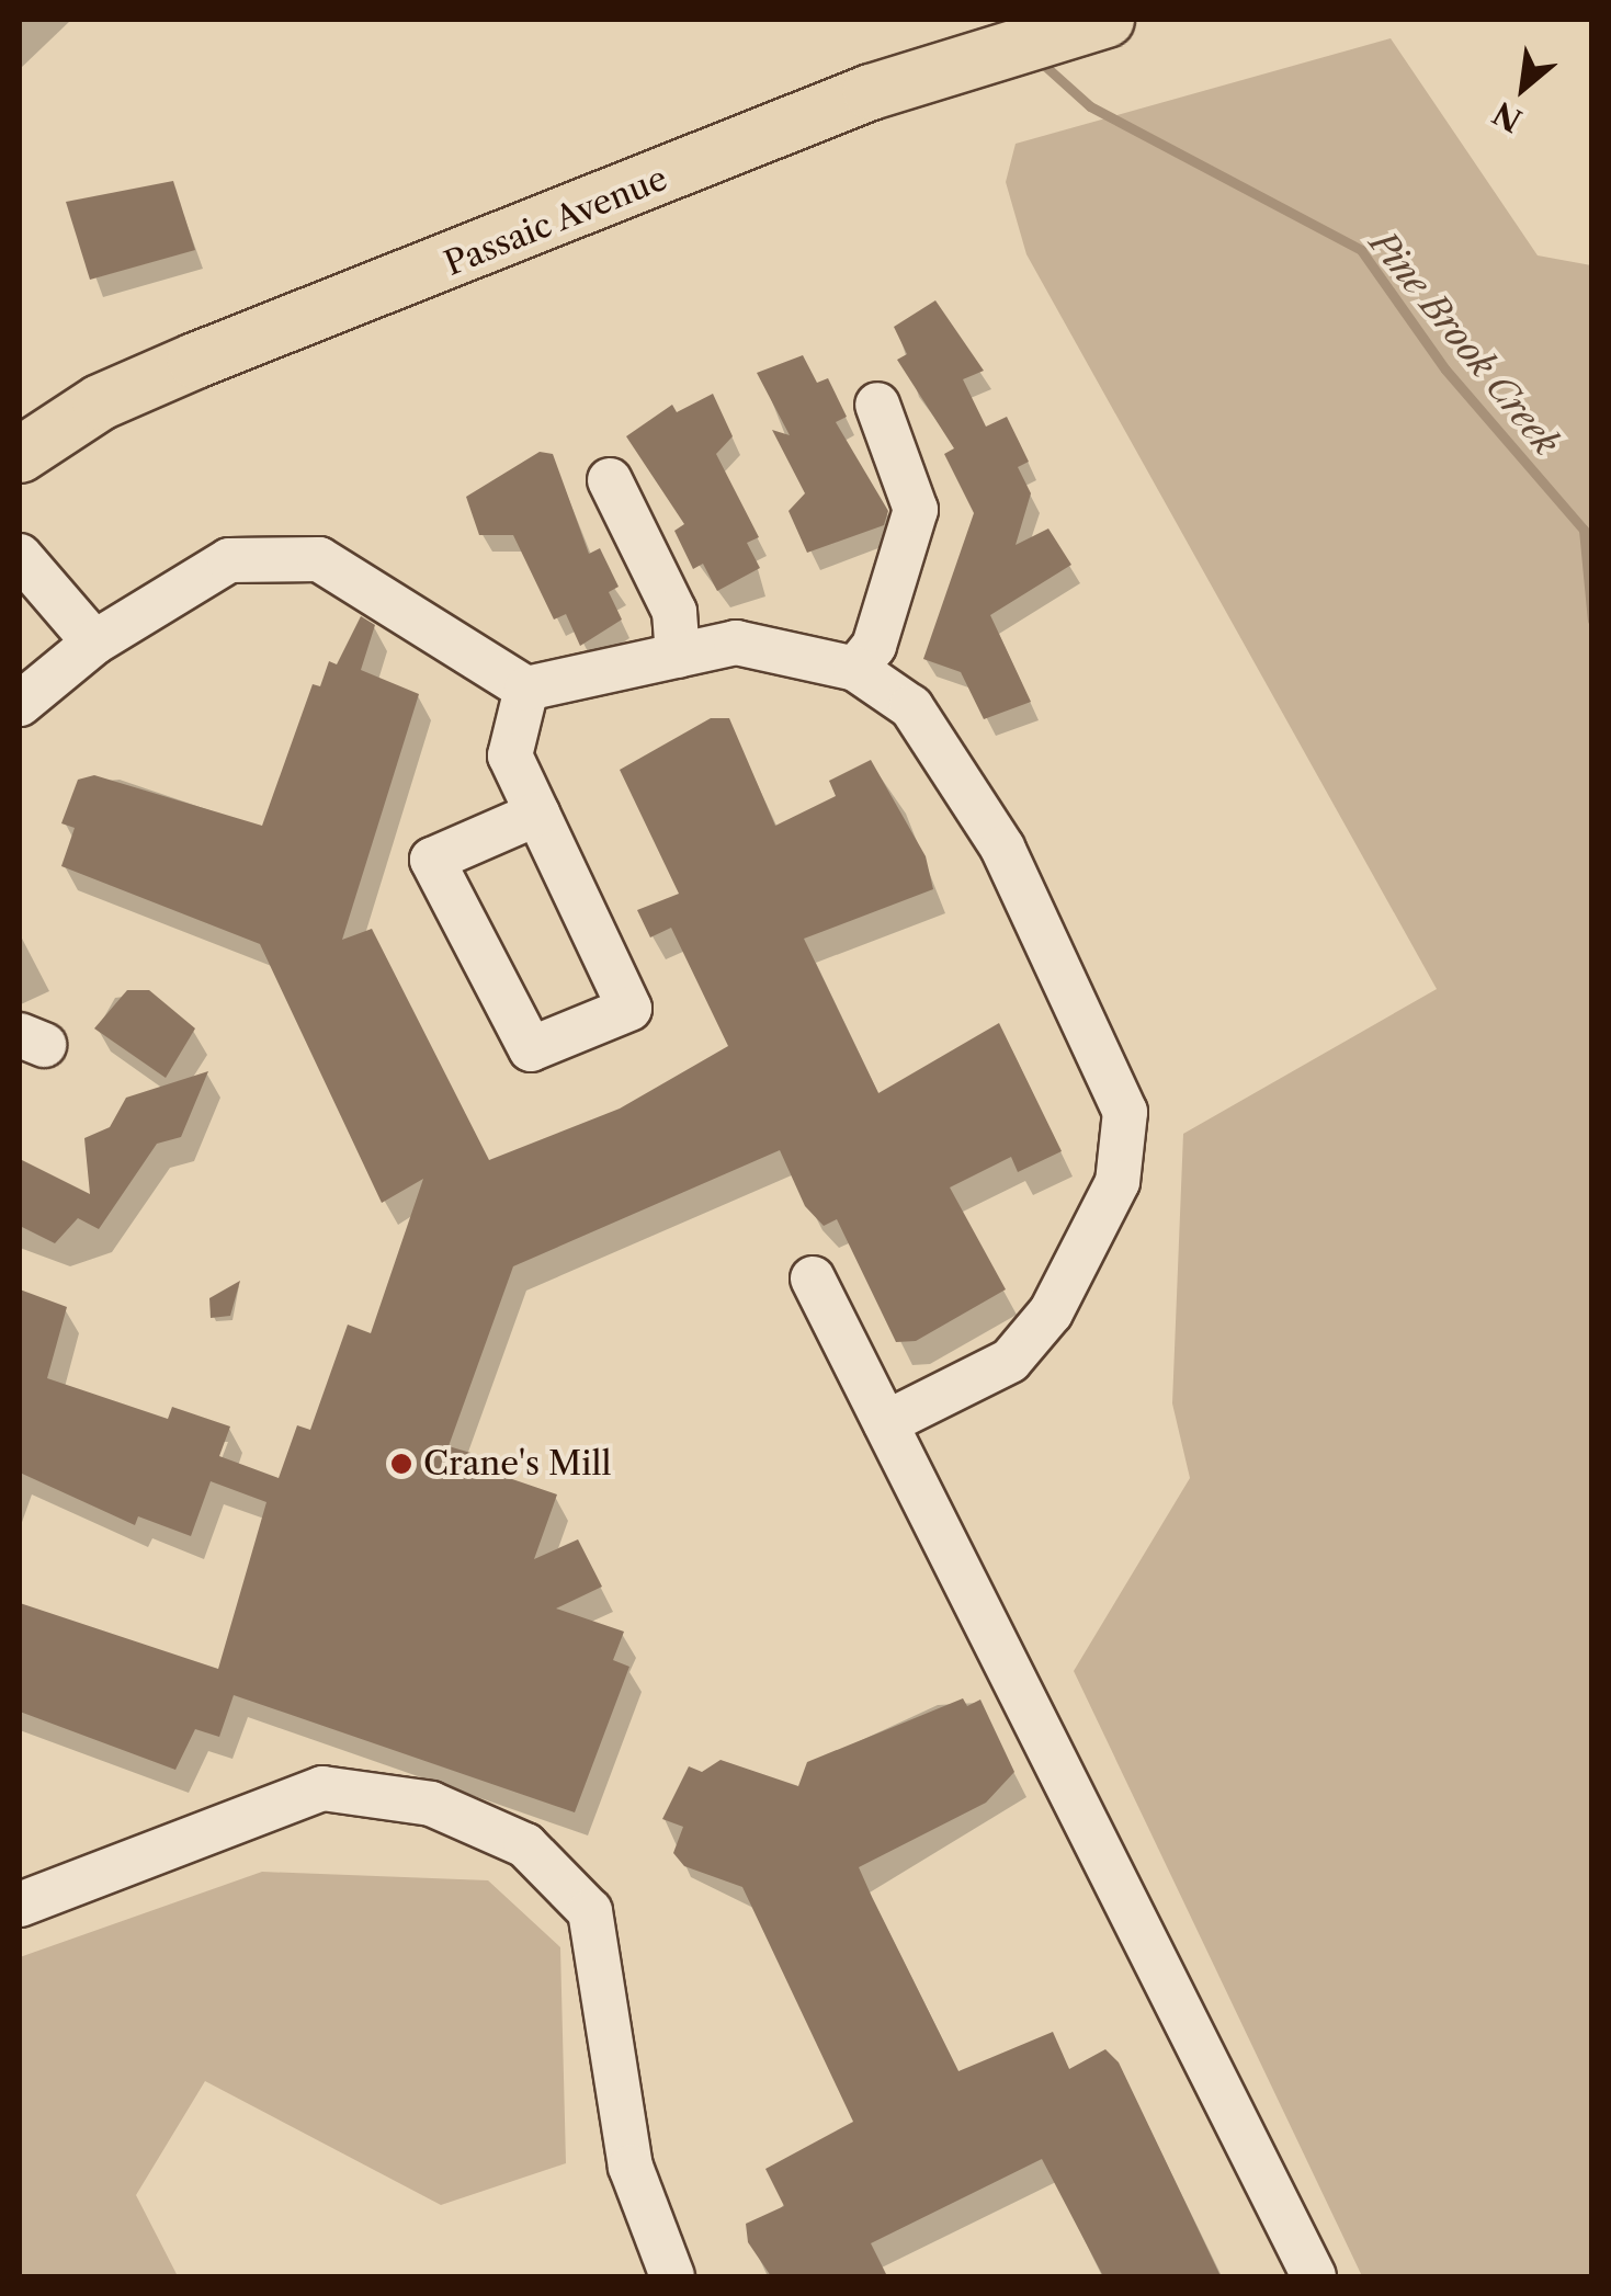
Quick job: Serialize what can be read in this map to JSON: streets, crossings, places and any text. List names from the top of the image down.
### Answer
{
  "streets": {
    "main road": ["Passaic Avenue"]
  },
  "water": ["Pine Brook Creek"],
  "places": ["Crane's Mill"],
  "north": "bottom left"
}
